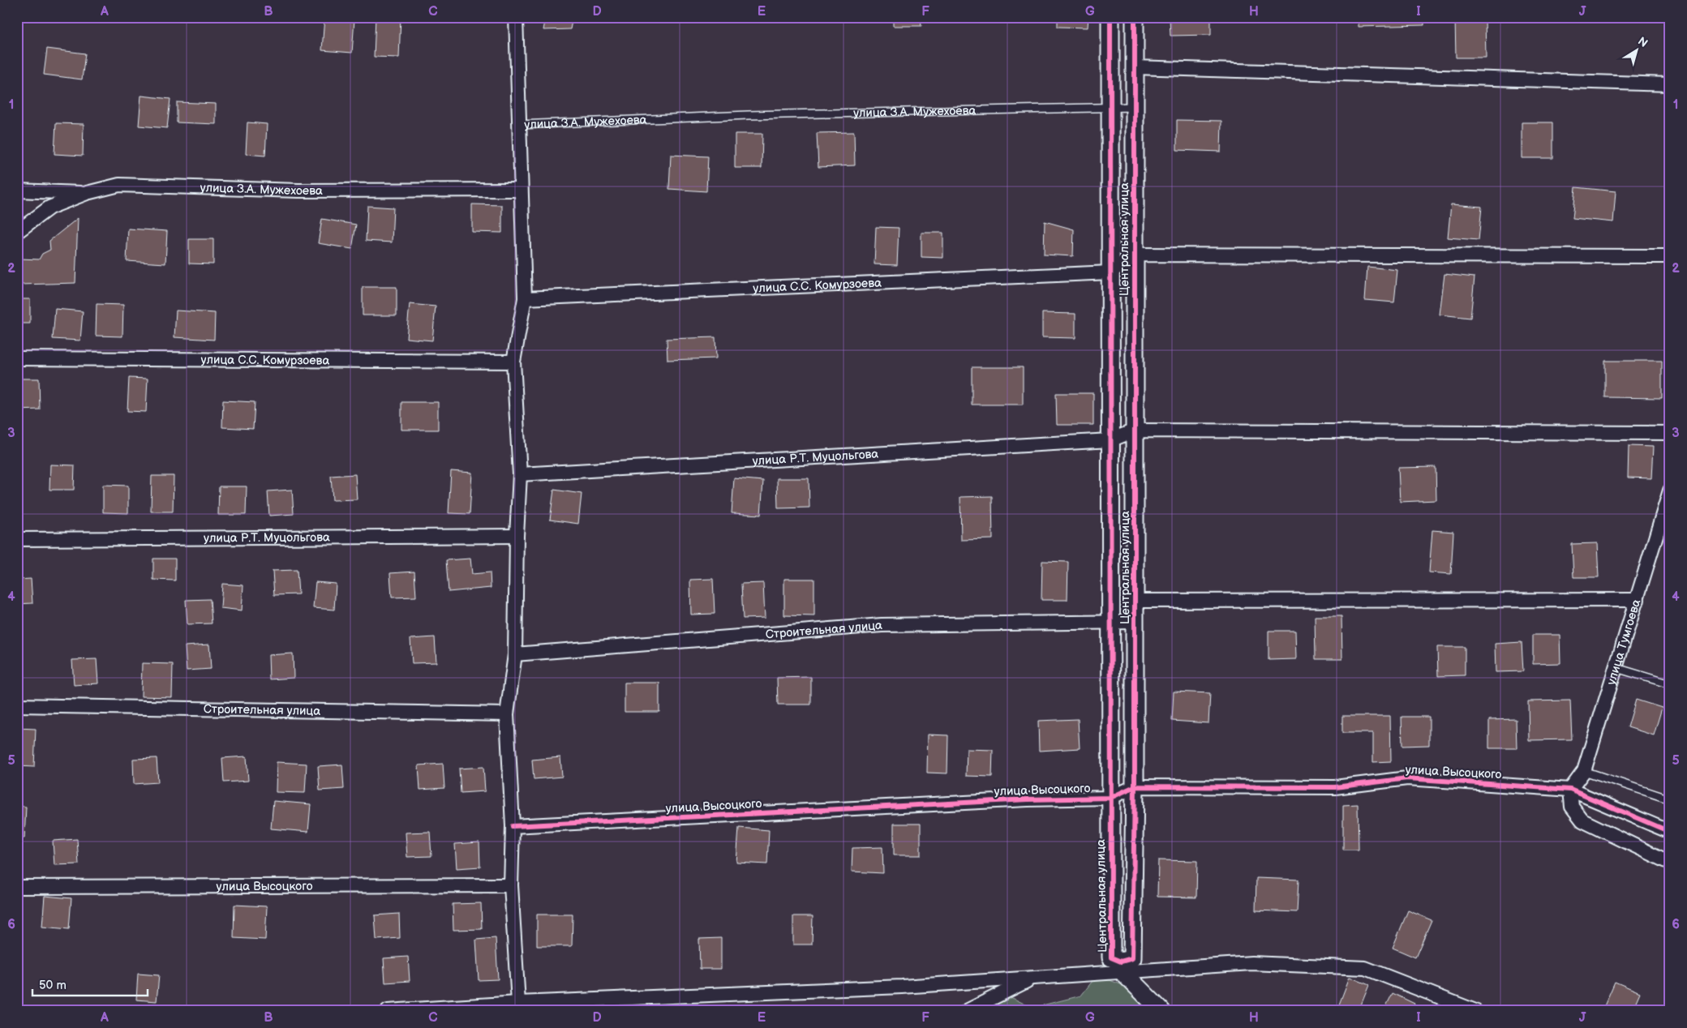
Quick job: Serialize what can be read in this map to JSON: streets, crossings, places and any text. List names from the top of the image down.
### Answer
{
  "streets": {
    "street": [
      "улица З.А. Мужехоева",
      "Центральная улица",
      "улица С.С. Комурзоева",
      "улица Р.Т. Муцольгова",
      "Строительная улица",
      "улица Тумгоева",
      "улица Высоцкого"
    ]
  },
  "crossings": [
    ["улица З.А. Мужехоева", "Центральная улица"],
    ["Центральная улица", "улица С.С. Комурзоева"],
    ["Центральная улица", "улица Р.Т. Муцольгова"],
    ["Центральная улица", "Строительная улица"],
    ["Центральная улица", "улица Высоцкого"],
    ["улица Тумгоева", "улица Высоцкого"]
  ],
  "scale_bar": "50 m",
  "north": "top right",
  "grid": {
    "columns": [
      "A",
      "B",
      "C",
      "D",
      "E",
      "F",
      "G",
      "H",
      "I",
      "J"
    ],
    "rows": [
      "1",
      "2",
      "3",
      "4",
      "5",
      "6"
    ]
  }
}
